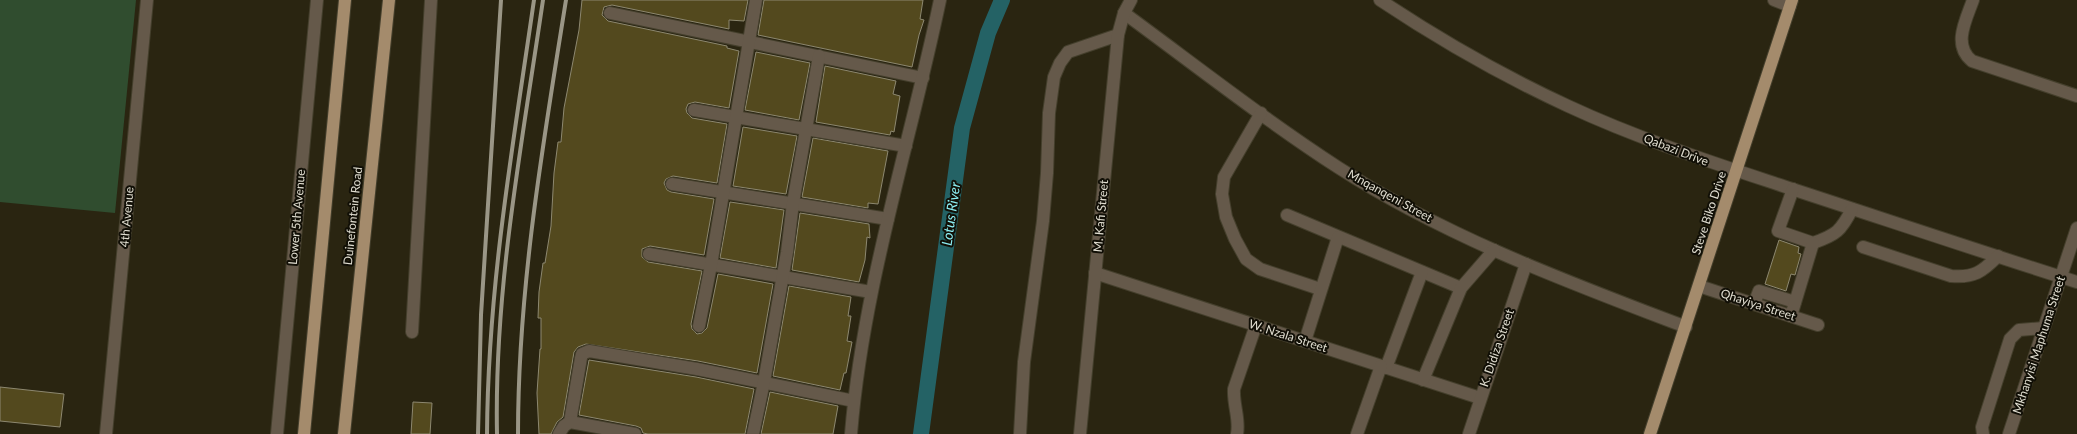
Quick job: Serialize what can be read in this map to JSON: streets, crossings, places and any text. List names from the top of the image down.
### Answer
{
  "streets": {
    "main road": ["Steve Biko Drive", "Duinefontein Road"],
    "street": [
      "Qabazi Drive",
      "Mnqanqeni Street",
      "M. Kafi Street",
      "4th Avenue",
      "Lower 5th Avenue",
      "Qhayiya Street",
      "W. Nzala Street",
      "Mkhanyisi Maphuma Street",
      "K. Didiza Street"
    ]
  },
  "crossings": [
    ["Qabazi Drive", "Steve Biko Drive"],
    ["Qabazi Drive", "Mkhanyisi Maphuma Street"],
    ["Mnqanqeni Street", "Steve Biko Drive"],
    ["Mnqanqeni Street", "M. Kafi Street"],
    ["Mnqanqeni Street", "K. Didiza Street"],
    ["Steve Biko Drive", "Qhayiya Street"],
    ["M. Kafi Street", "W. Nzala Street"],
    ["W. Nzala Street", "K. Didiza Street"]
  ],
  "water": ["Lotus River"]
}
